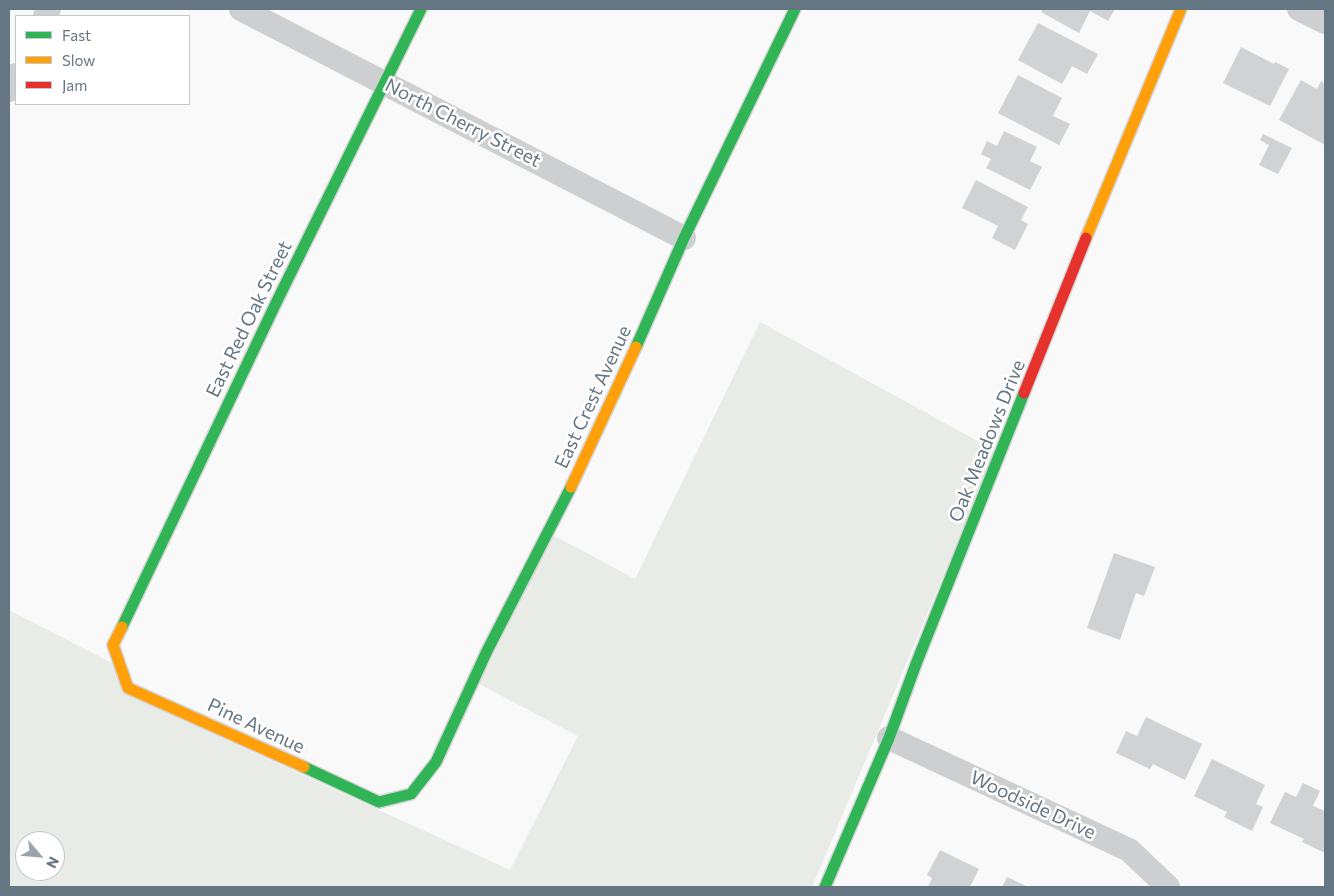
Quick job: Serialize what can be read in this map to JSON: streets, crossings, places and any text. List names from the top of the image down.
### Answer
{
  "streets": {
    "street": [
      "North Cherry Street",
      "East Red Oak Street",
      "East Crest Avenue",
      "Oak Meadows Drive",
      "Pine Avenue",
      "Woodside Drive"
    ]
  },
  "crossings": [
    ["North Cherry Street", "East Red Oak Street"],
    ["North Cherry Street", "East Crest Avenue"],
    ["East Red Oak Street", "Pine Avenue"],
    ["East Crest Avenue", "Pine Avenue"],
    ["Oak Meadows Drive", "Woodside Drive"]
  ],
  "legend": ["Fast", "Slow", "Jam"],
  "north": "bottom right"
}
